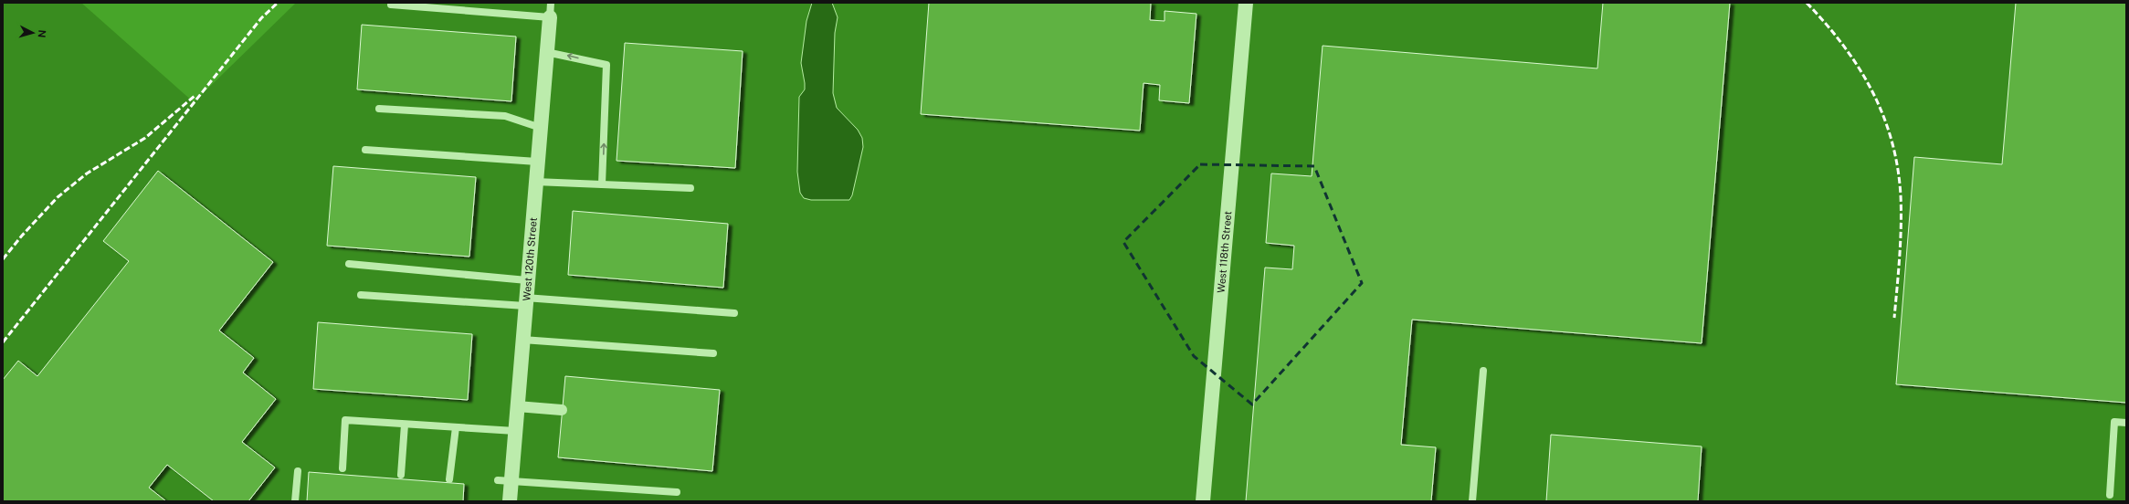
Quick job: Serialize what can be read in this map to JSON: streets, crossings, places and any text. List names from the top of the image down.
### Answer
{
  "streets": {
    "street": ["West 118th Street", "West 120th Street"]
  },
  "north": "right"
}
